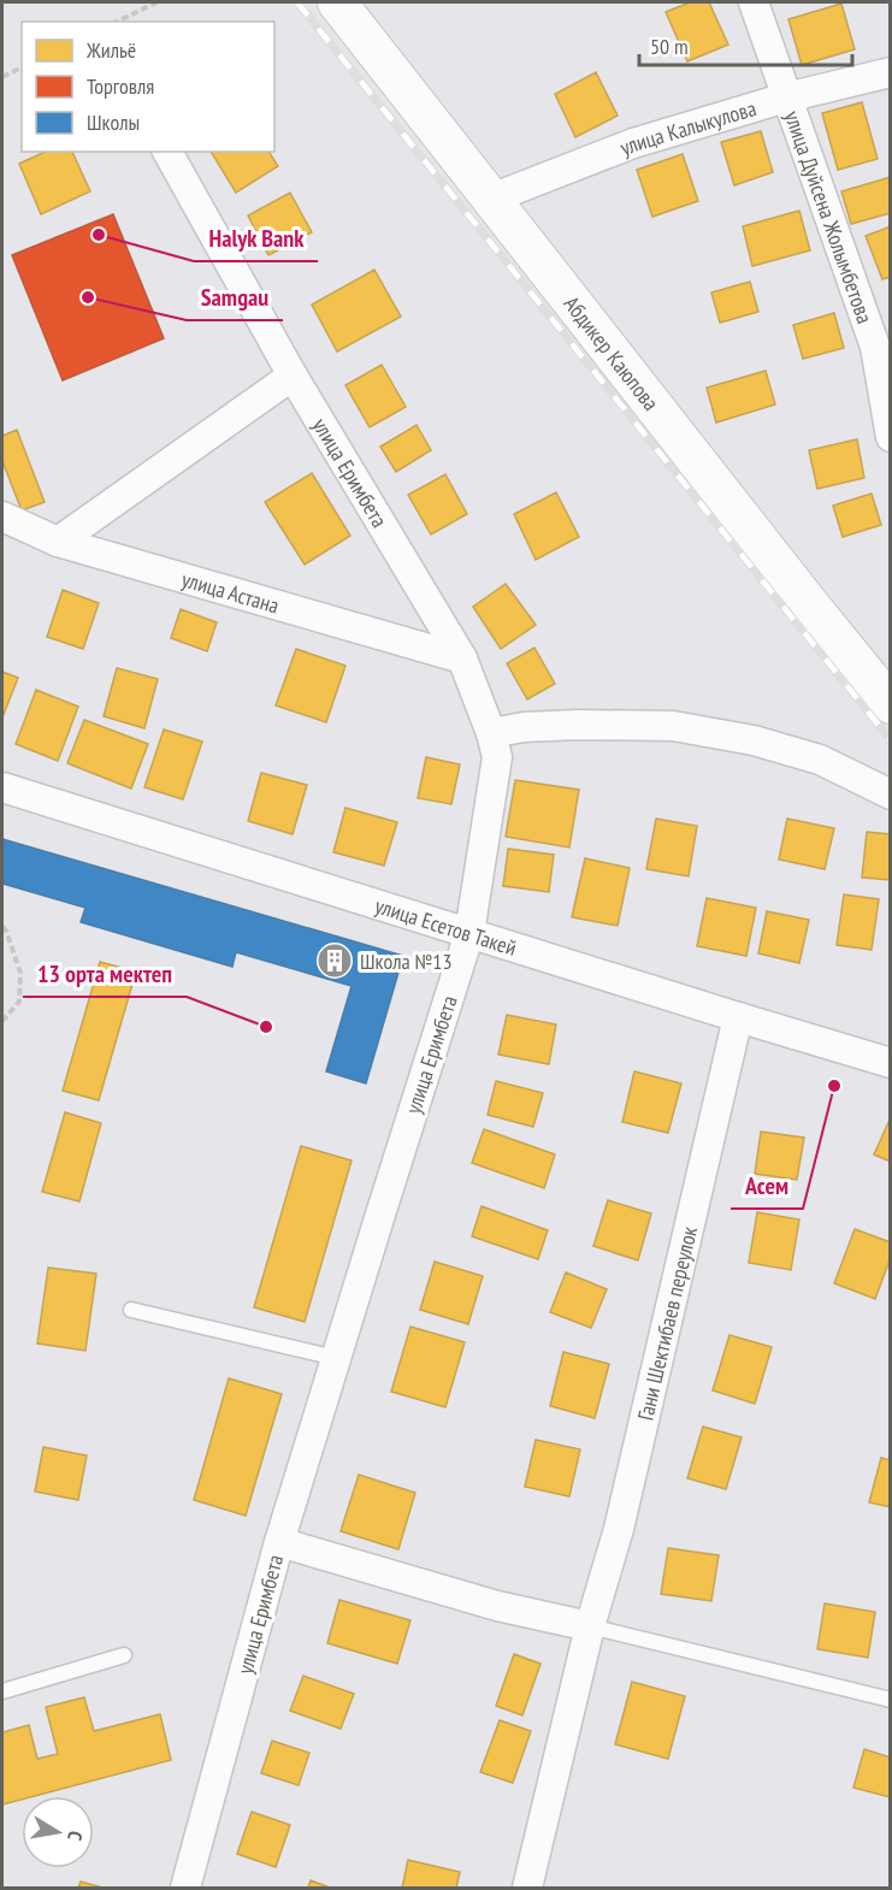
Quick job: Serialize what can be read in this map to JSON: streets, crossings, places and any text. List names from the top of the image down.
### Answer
{
  "streets": {
    "street": [
      "улица Калыкулова",
      "улица Дуйсена Жолымбетова",
      "Абдикер Каюпова",
      "улица Еримбета",
      "улица Астана",
      "улица Есетов Такей",
      "Гани Шектибаев переулок"
    ]
  },
  "crossings": [
    ["улица Калыкулова", "улица Дуйсена Жолымбетова"],
    ["улица Калыкулова", "Абдикер Каюпова"],
    ["улица Еримбета", "улица Астана"],
    ["улица Еримбета", "улица Есетов Такей"],
    ["улица Есетов Такей", "Гани Шектибаев переулок"]
  ],
  "places": {
    "other": [
      "Halyk Bank",
      "Samgau",
      "13 орта мектеп",
      "Асем"
    ],
    "building": ["Школа №13"]
  },
  "legend": ["Жильё", "Торговля", "Школы"],
  "scale_bar": "50 m",
  "north": "right"
}
